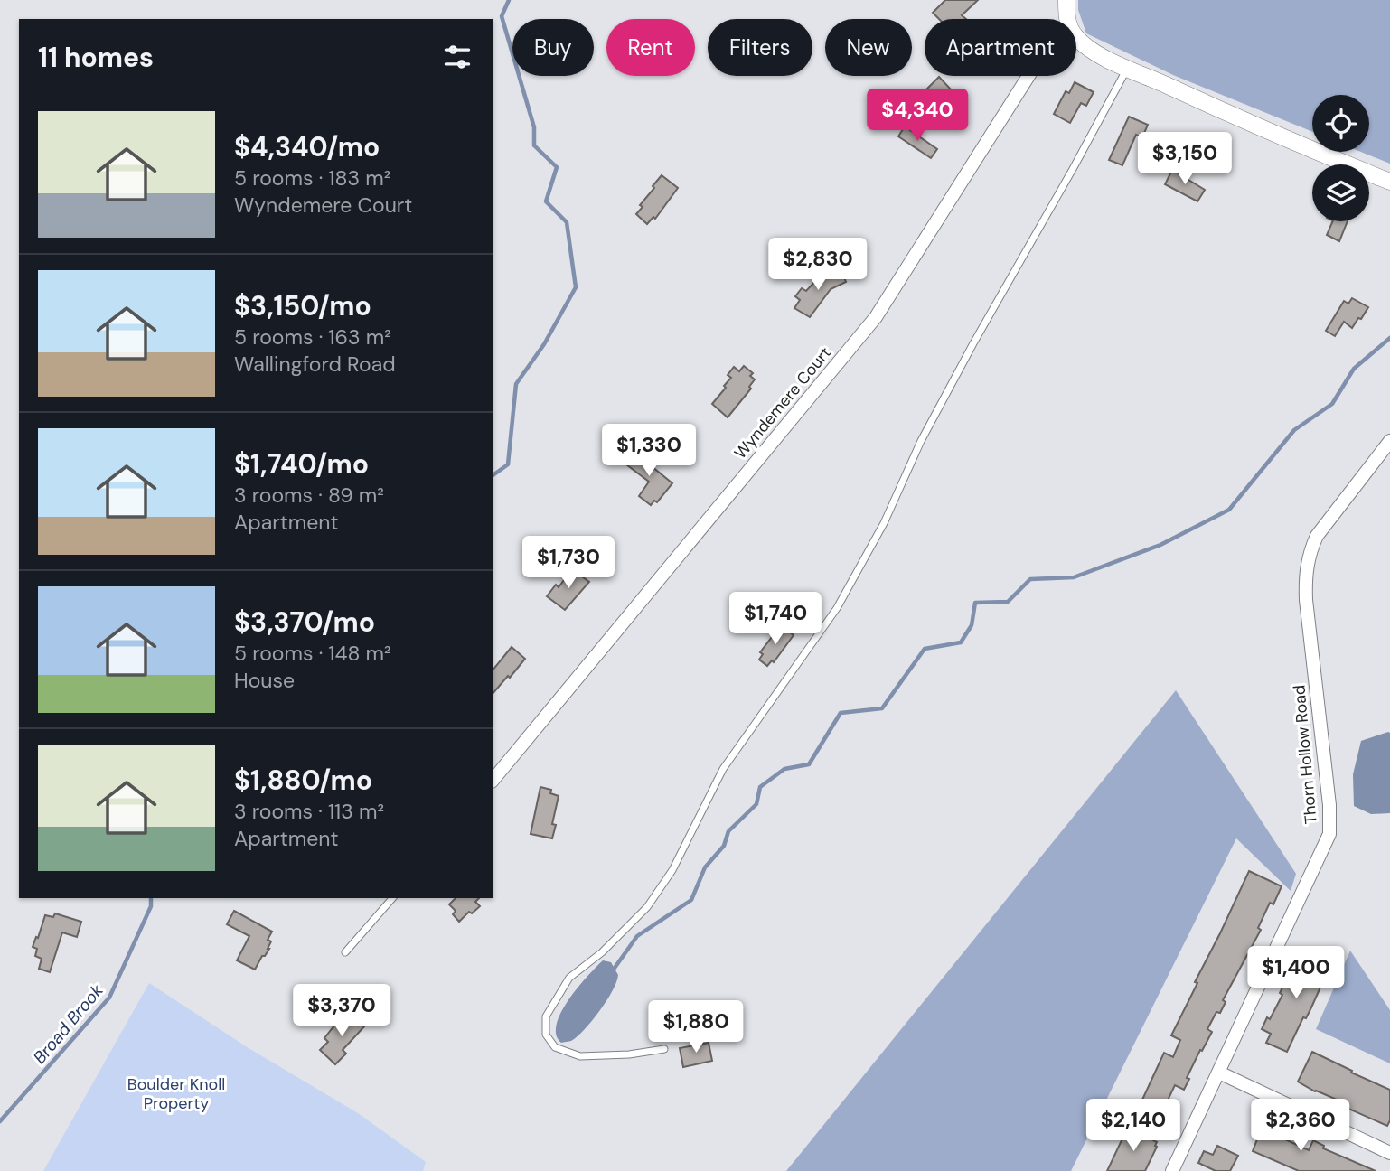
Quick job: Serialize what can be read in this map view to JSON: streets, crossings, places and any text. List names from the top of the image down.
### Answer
{
  "streets": {
    "street": ["Wyndemere Court", "Thorn Hollow Road"]
  },
  "water": ["Broad Brook"],
  "parks": ["Boulder Knoll Property"],
  "page": {
    "chip": [
      "Buy",
      "Rent",
      "Filters",
      "New",
      "Apartment"
    ],
    "heading": "11 homes",
    "price": [
      "$4,340",
      "$3,150",
      "$2,830",
      "$1,330",
      "$1,730",
      "$1,740",
      "$1,400",
      "$3,370",
      "$1,880",
      "$2,140",
      "$2,360"
    ],
    "list": [
      {
        "name": "$4,340/mo",
        "note": "5 rooms · 183 m² · Wyndemere Court"
      },
      {
        "name": "$3,150/mo",
        "note": "5 rooms · 163 m² · Wallingford Road"
      },
      {
        "name": "$1,740/mo",
        "note": "3 rooms · 89 m² · Apartment"
      },
      {
        "name": "$3,370/mo",
        "note": "5 rooms · 148 m² · House"
      },
      {
        "name": "$1,880/mo",
        "note": "3 rooms · 113 m² · Apartment"
      }
    ]
  }
}
